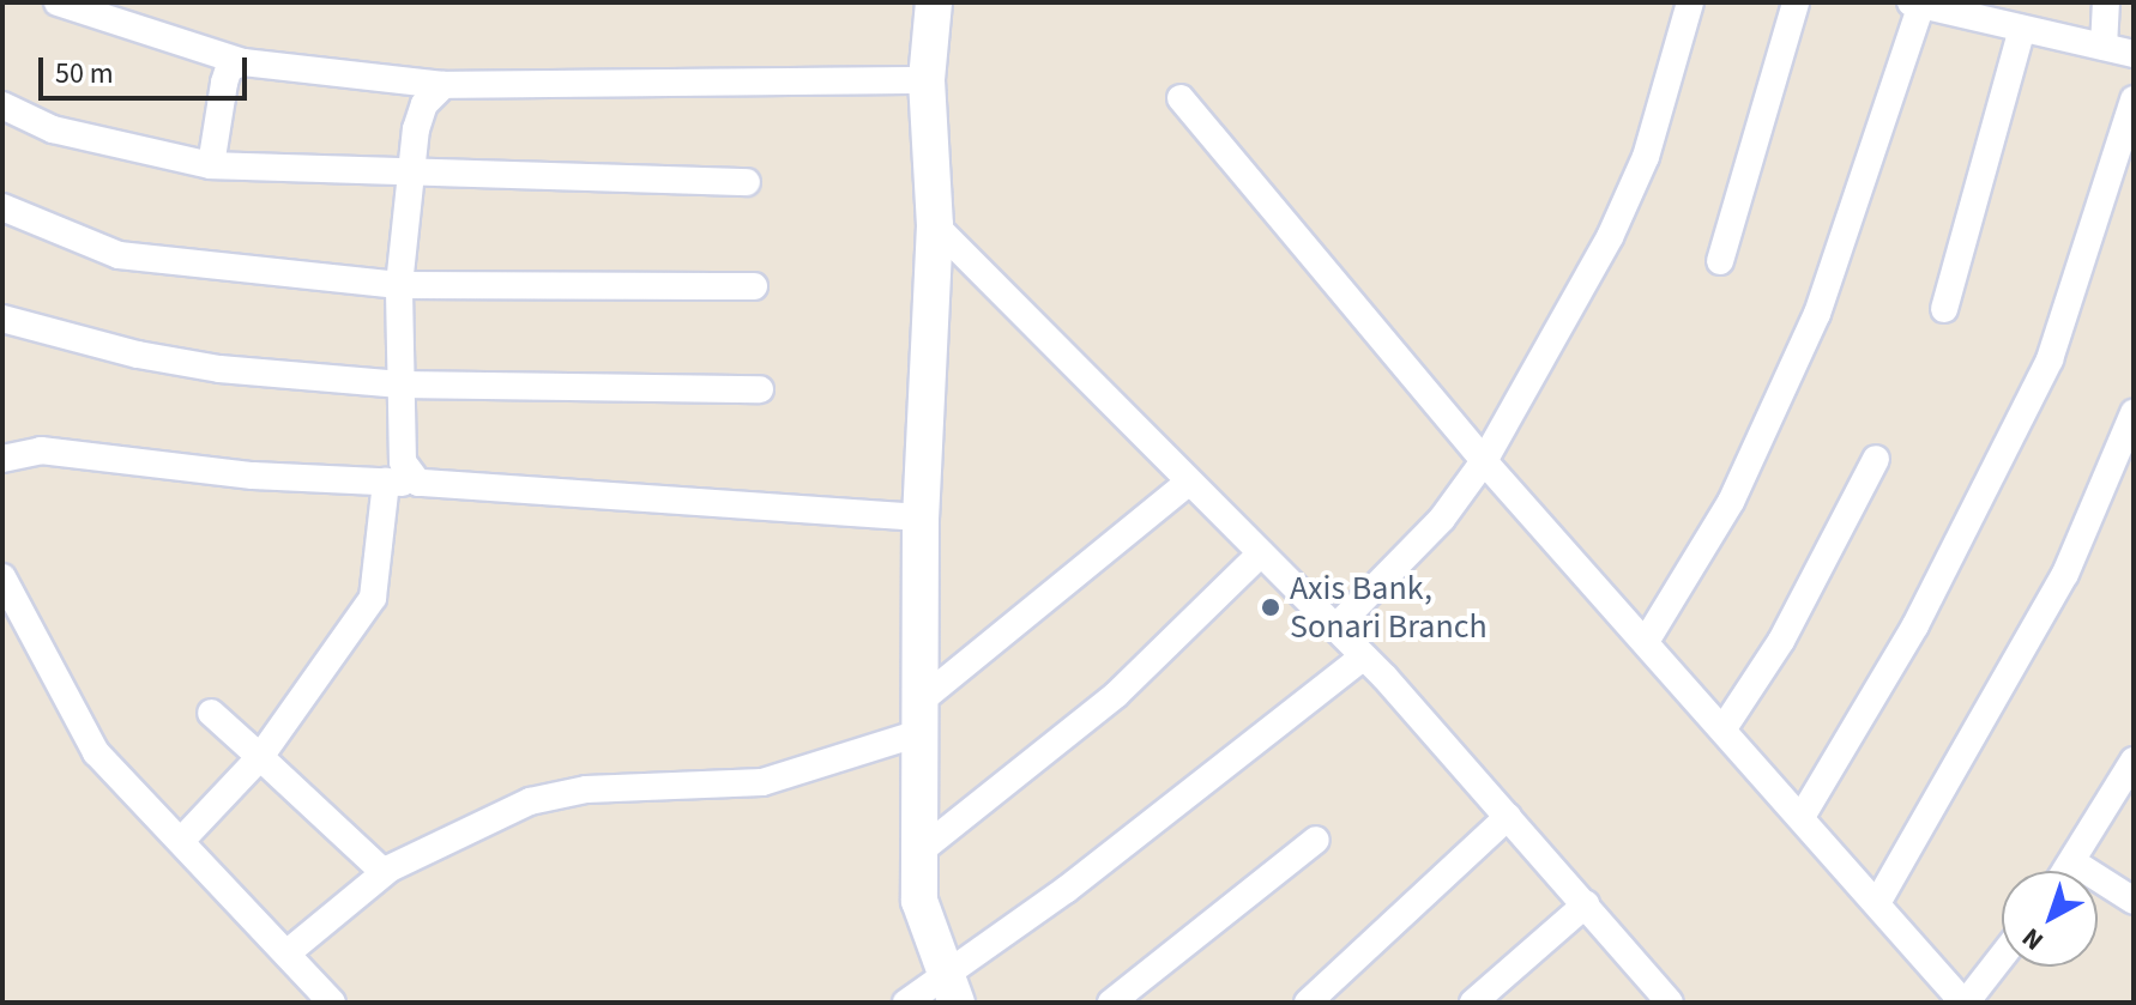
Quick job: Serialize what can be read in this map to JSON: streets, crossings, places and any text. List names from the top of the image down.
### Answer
{
  "places": ["Axis Bank, Sonari Branch"],
  "scale_bar": "50 m",
  "north": "bottom left"
}
